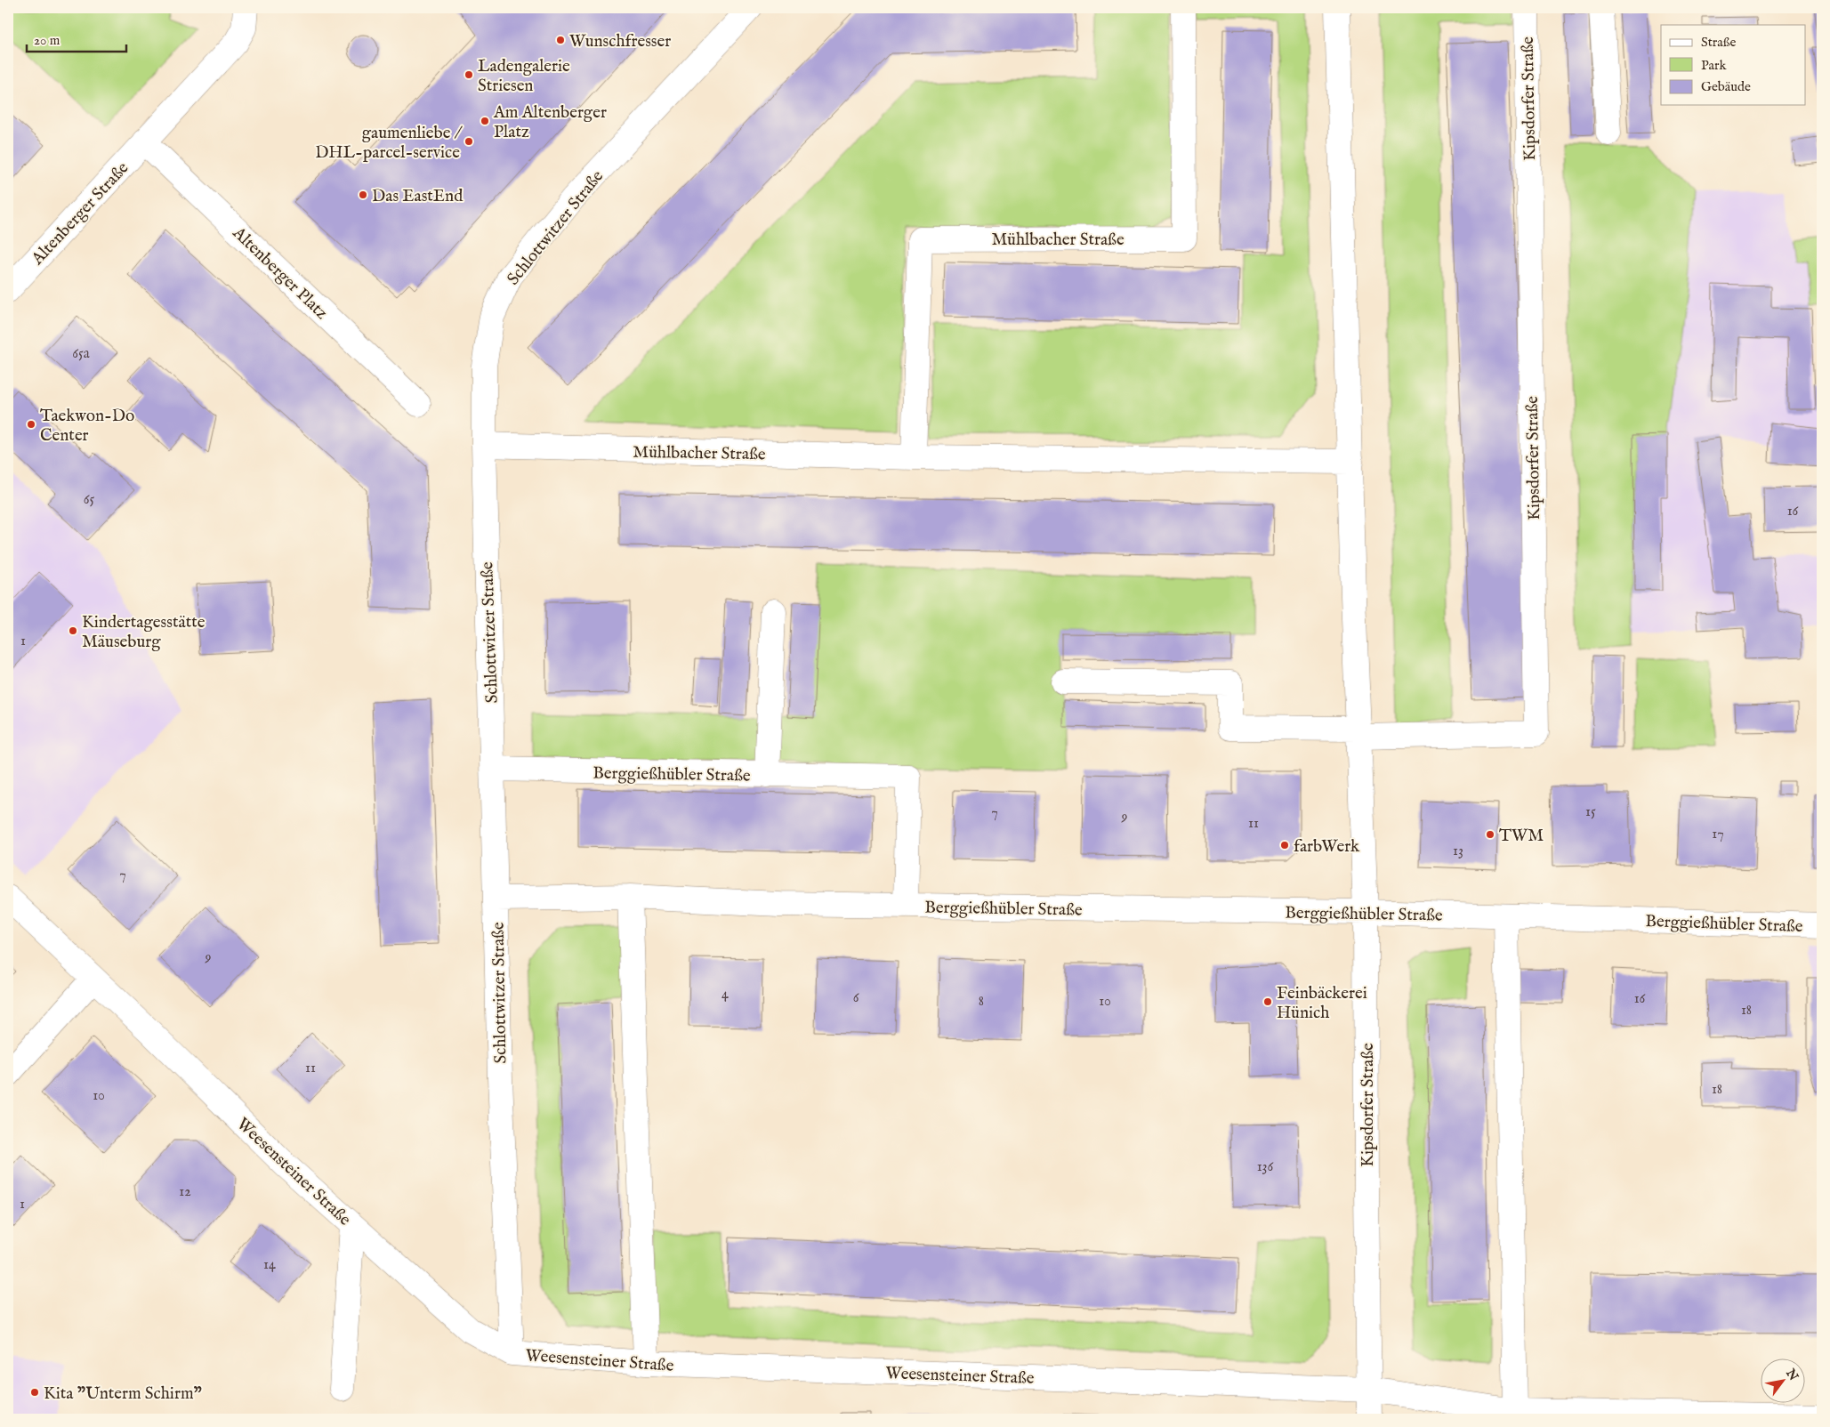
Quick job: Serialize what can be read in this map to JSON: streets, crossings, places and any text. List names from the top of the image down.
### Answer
{
  "streets": {
    "street": [
      "Kipsdorfer Straße",
      "Altenberger Straße",
      "Schlottwitzer Straße",
      "Mühlbacher Straße",
      "Altenberger Platz",
      "Berggießhübler Straße",
      "Weesensteiner Straße"
    ]
  },
  "crossings": [
    ["Kipsdorfer Straße", "Mühlbacher Straße"],
    ["Kipsdorfer Straße", "Berggießhübler Straße"],
    ["Kipsdorfer Straße", "Weesensteiner Straße"],
    ["Altenberger Straße", "Altenberger Platz"],
    ["Schlottwitzer Straße", "Mühlbacher Straße"],
    ["Schlottwitzer Straße", "Berggießhübler Straße"],
    ["Schlottwitzer Straße", "Weesensteiner Straße"]
  ],
  "places": [
    "Wunschfresser",
    "Ladengalerie Striesen",
    "Am Altenberger Platz",
    "gaumenliebe / DHL-parcel-service",
    "Das EastEnd",
    "Taekwon-Do Center",
    "Kindertagesstätte Mäuseburg",
    "TWM",
    "farbWerk",
    "Feinbäckerei Hünich",
    "Kita \"Unterm Schirm\""
  ],
  "house_numbers": [
    "65a",
    "65",
    "16",
    "1",
    "15",
    "7",
    "9",
    "11",
    "17",
    "13",
    "7",
    "9",
    "4",
    "6",
    "16",
    "8",
    "10",
    "18",
    "11",
    "18",
    "10",
    "136",
    "12",
    "1",
    "14"
  ],
  "legend": ["Straße", "Park", "Gebäude"],
  "scale_bar": "20 m",
  "north": "top right"
}
